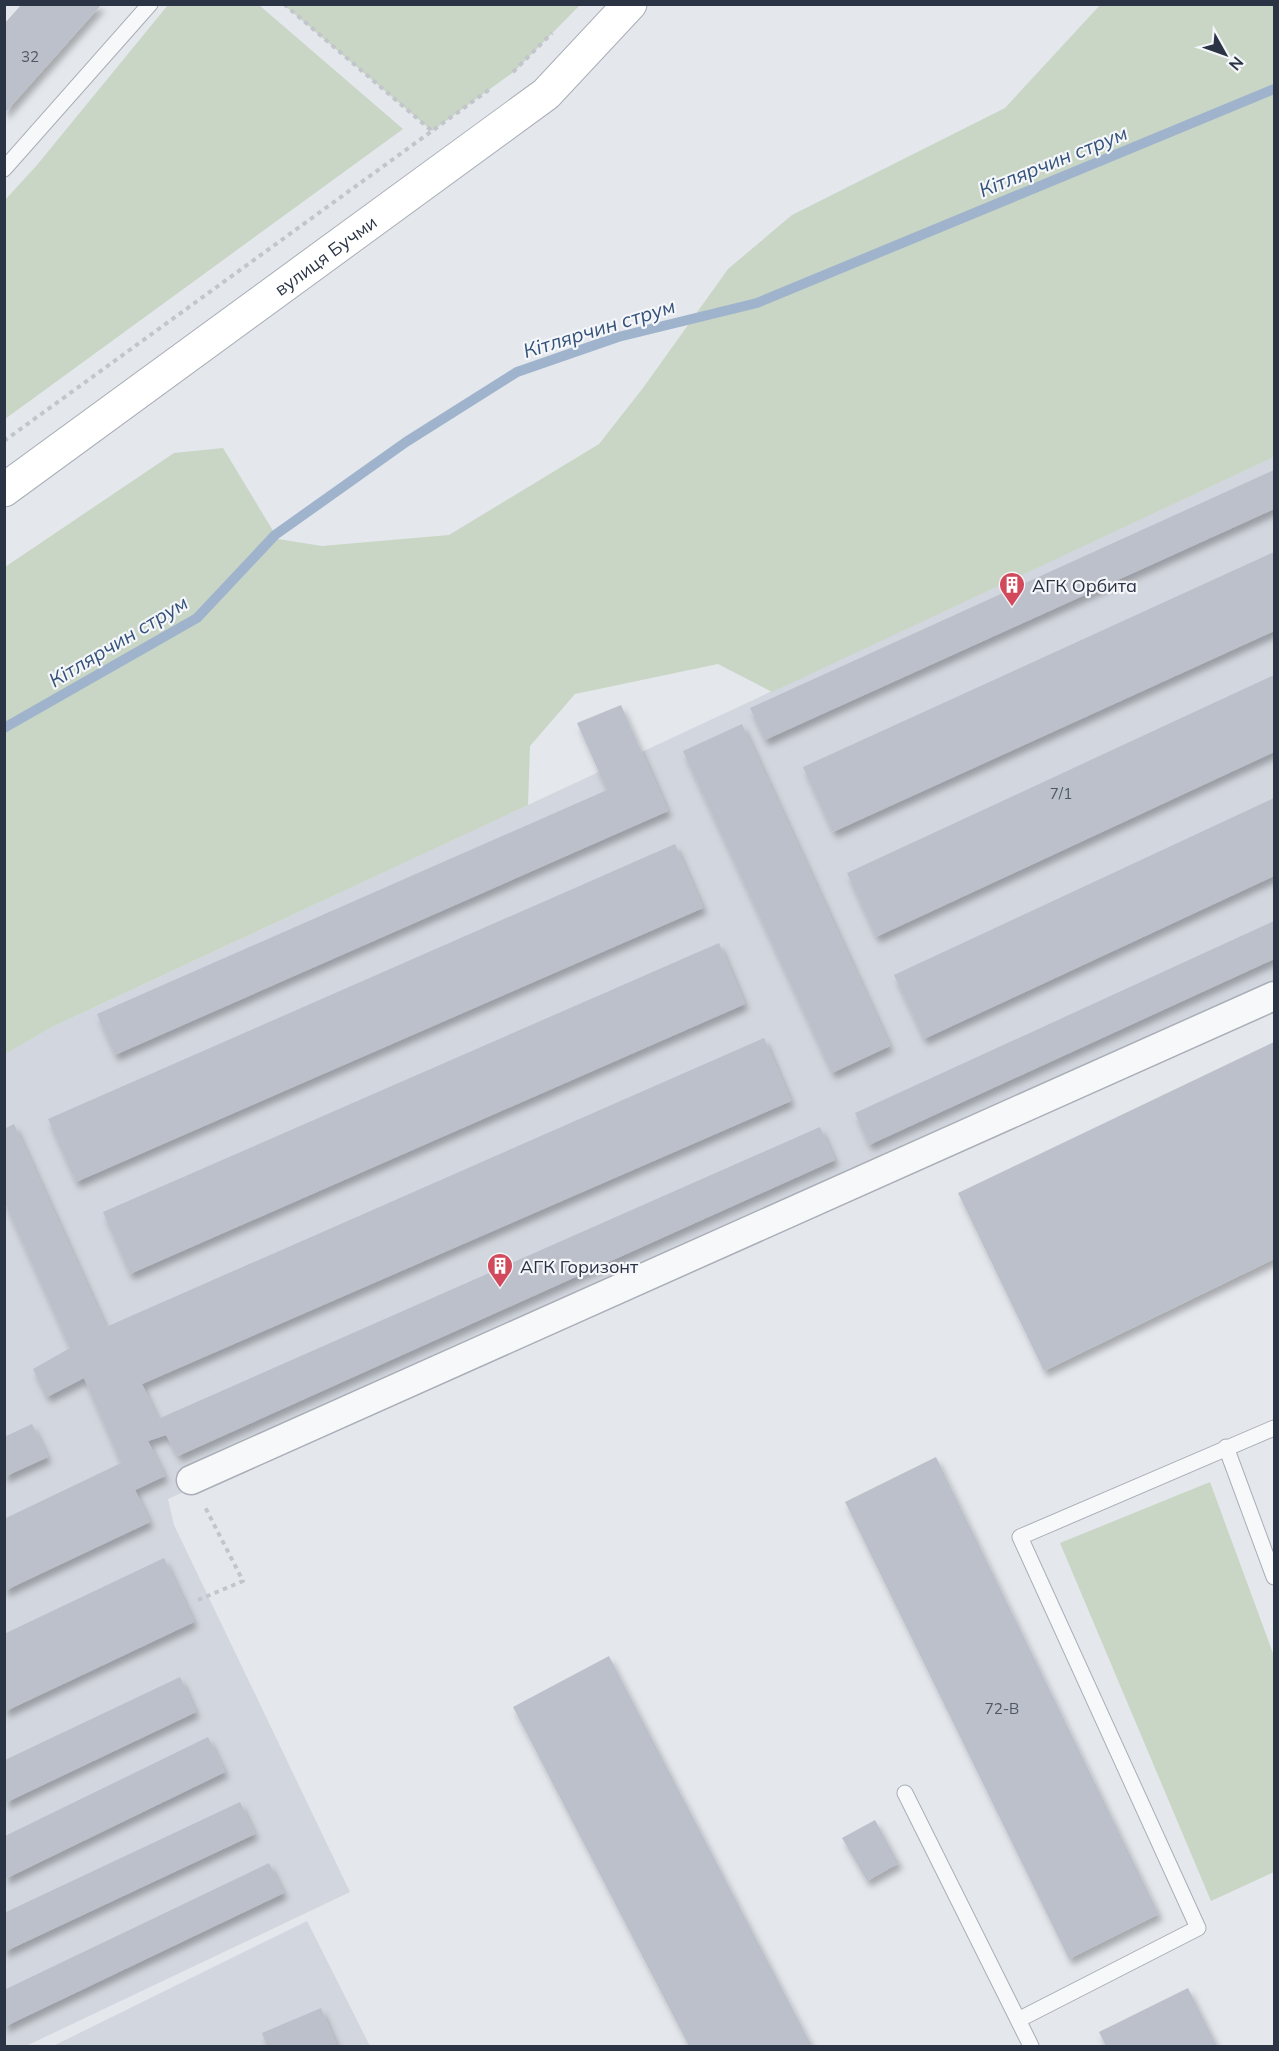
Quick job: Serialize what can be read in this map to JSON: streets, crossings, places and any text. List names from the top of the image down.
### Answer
{
  "streets": {
    "street": ["вулиця Бучми"]
  },
  "water": ["Кітлярчин струм"],
  "places": {
    "building": ["АГК Орбита", "АГК Горизонт"]
  },
  "house_numbers": ["32", "7/1", "72-В"],
  "north": "bottom right"
}
